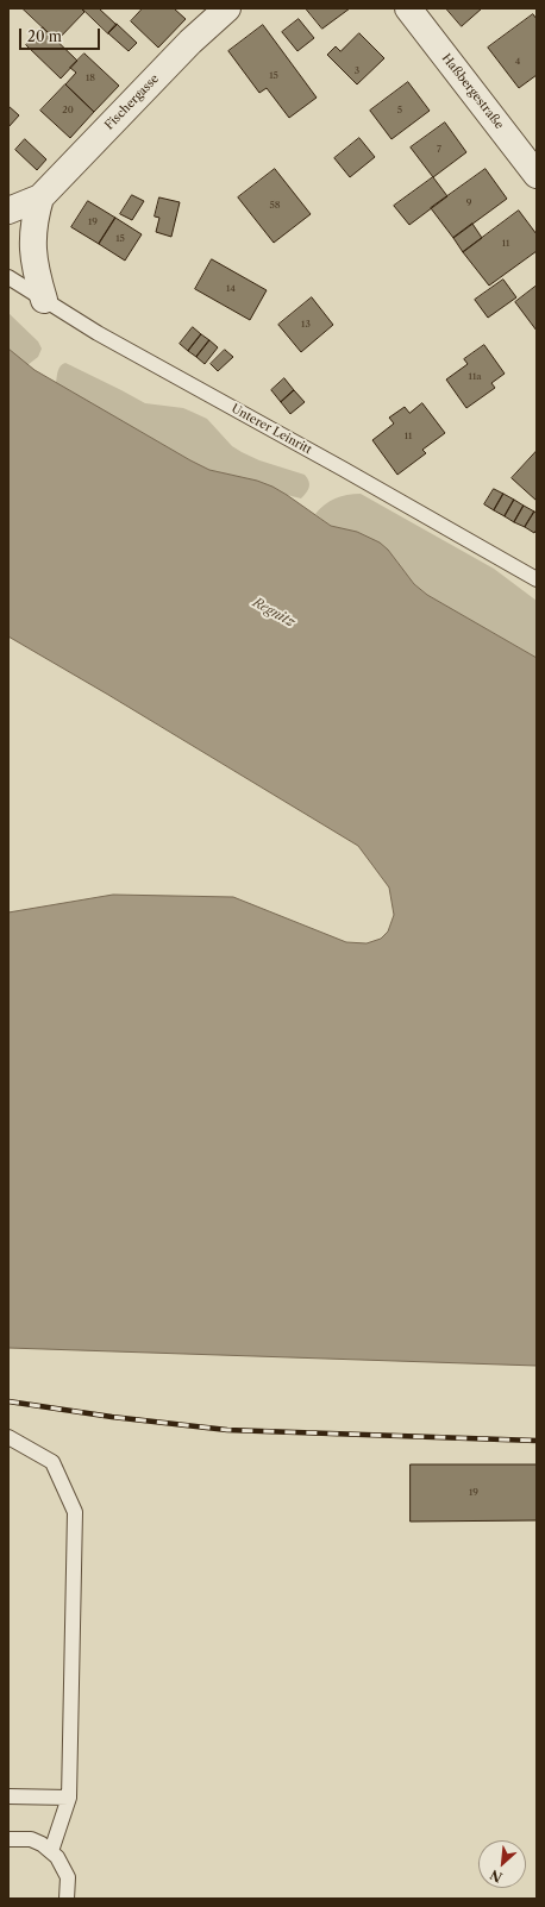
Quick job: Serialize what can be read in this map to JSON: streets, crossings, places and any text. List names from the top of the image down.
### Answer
{
  "streets": {
    "street": ["Haßbergestraße", "Fischergasse"],
    "lane": ["Unterer Leinritt"]
  },
  "water": ["Regnitz"],
  "house_numbers": [
    "4",
    "3",
    "15",
    "18",
    "20",
    "5",
    "7",
    "9",
    "58",
    "19",
    "15",
    "11",
    "14",
    "13",
    "11a",
    "11",
    "19"
  ],
  "scale_bar": "20 m",
  "north": "bottom left"
}
